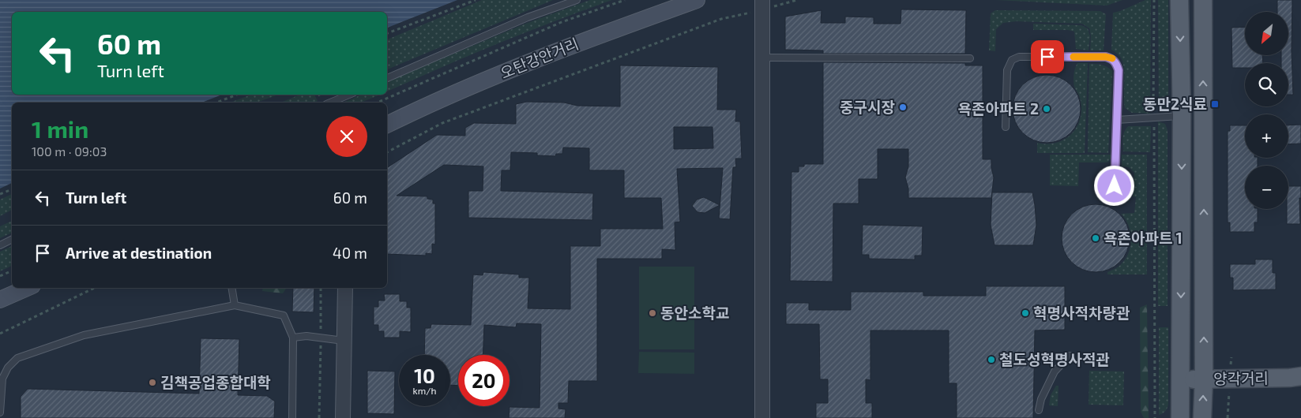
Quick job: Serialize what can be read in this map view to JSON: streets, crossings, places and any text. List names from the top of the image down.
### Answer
{
  "streets": {
    "main road": ["오탄강안거리", "양각거리"]
  },
  "places": {
    "transit": ["동만2식료"],
    "other": [
      "중구시장",
      "욕존아파트 2",
      "욕존아파트 1",
      "동안소학교",
      "혁명사적차량관",
      "철도성혁명사적관",
      "김책공업종합대학"
    ]
  },
  "north": "bottom left",
  "page": {
    "map_buttons": ["+", "−"],
    "turn": ["60 m", "Turn left"],
    "heading": ["1 min", "100 m · 09:03"],
    "list": [
      {
        "name": "Turn left",
        "value": "60 m"
      },
      {
        "name": "Arrive at destination",
        "value": "40 m"
      }
    ],
    "speed": "10 km/h",
    "limit": "20"
  }
}
